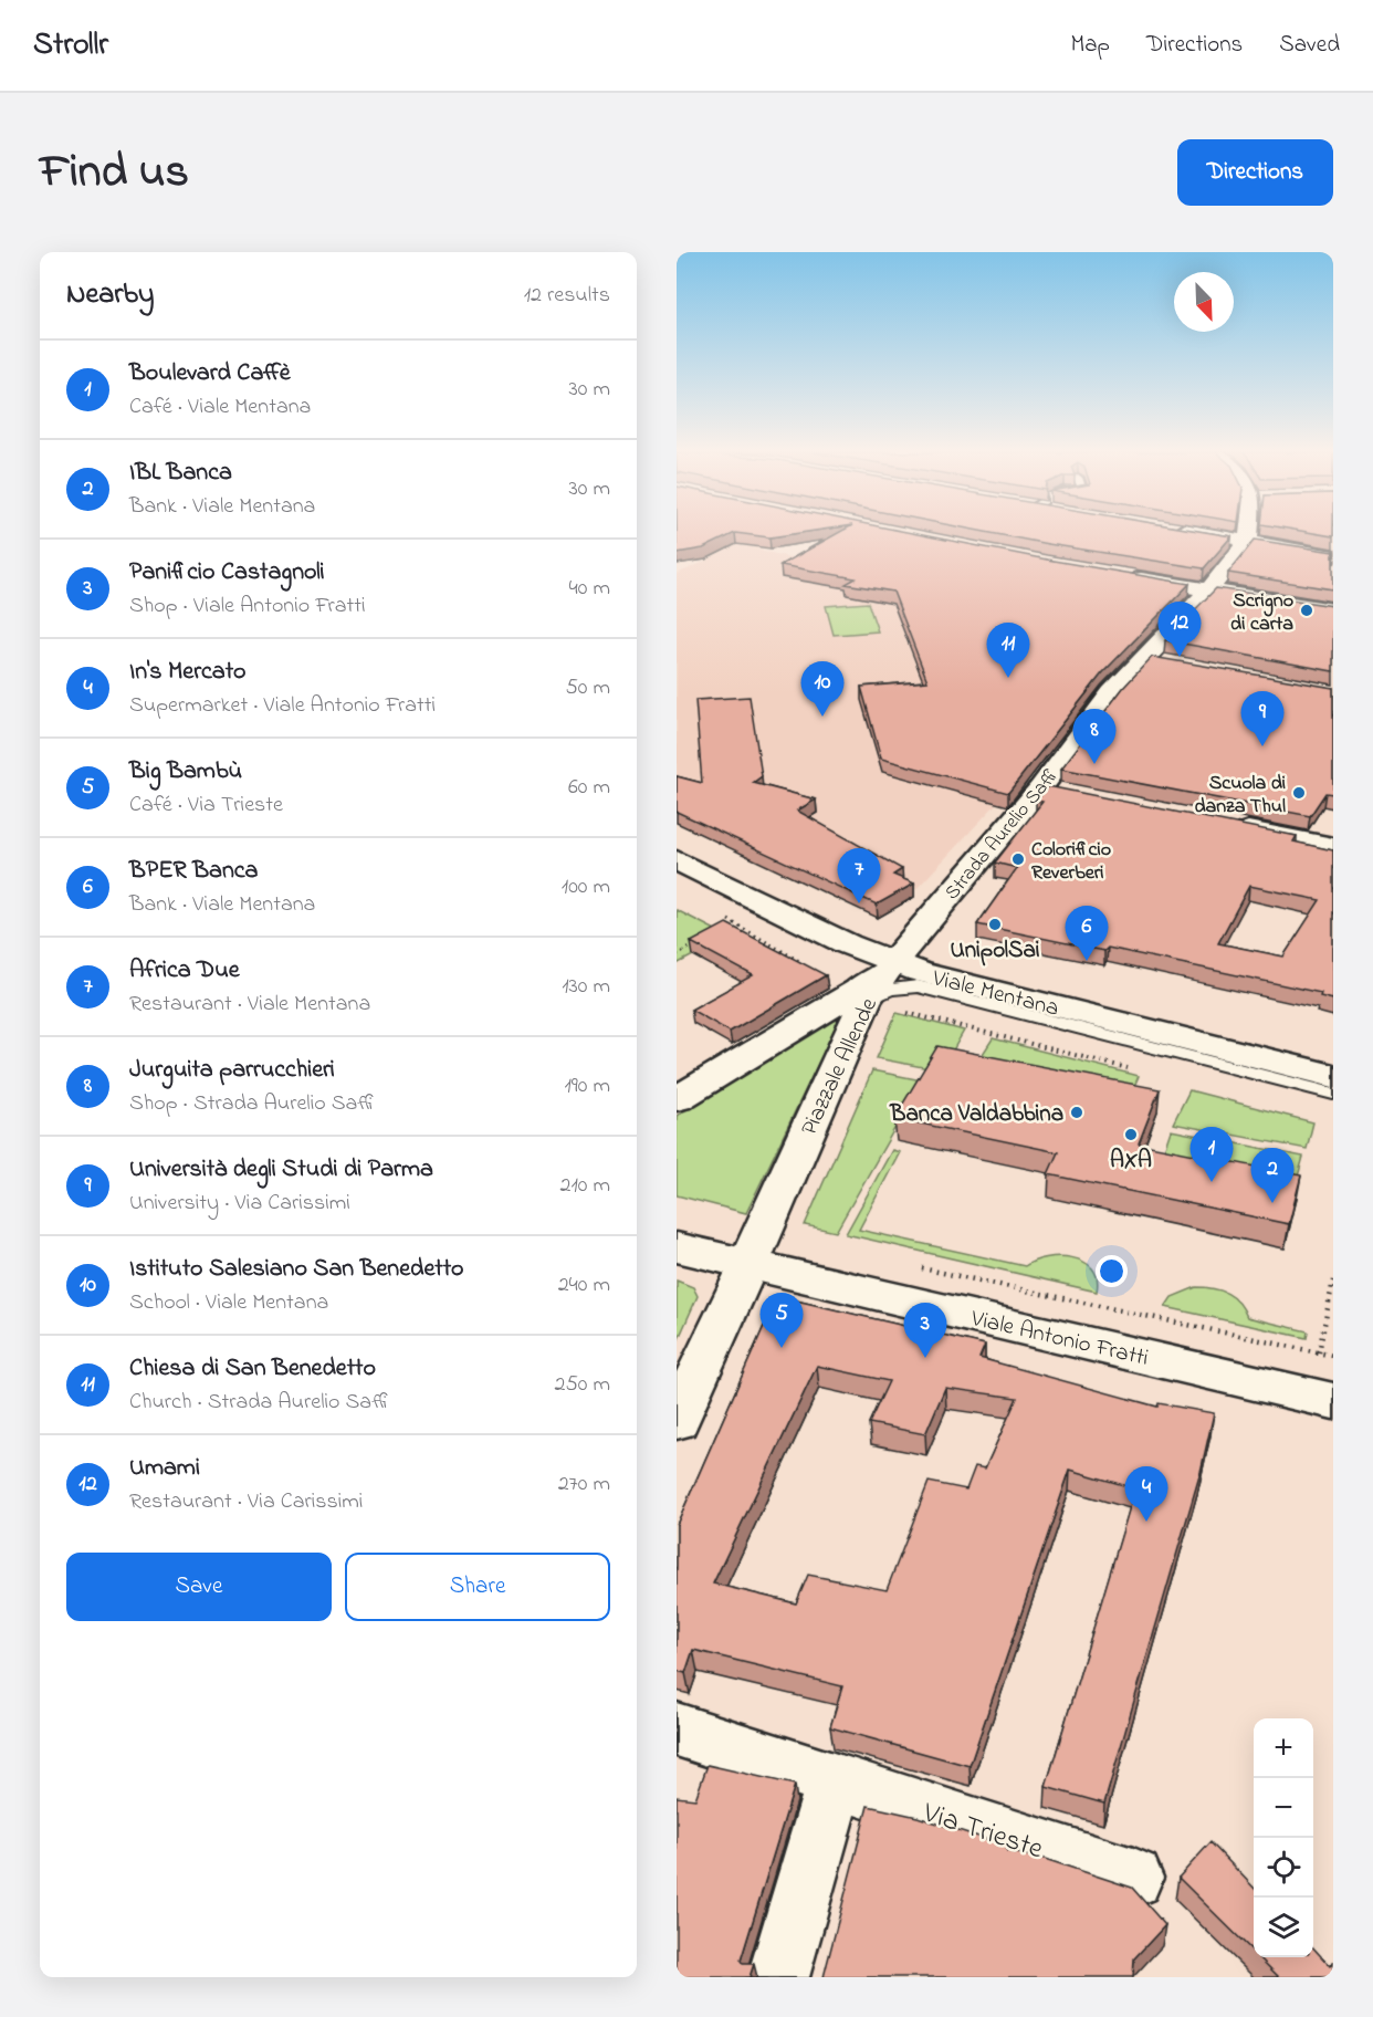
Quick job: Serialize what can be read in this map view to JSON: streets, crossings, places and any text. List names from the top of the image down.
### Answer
{
  "streets": {
    "street": [
      "Strada Aurelio Saffi",
      "Viale Mentana",
      "Piazzale Allende",
      "Viale Antonio Fratti",
      "Via Trieste"
    ]
  },
  "crossings": [
    ["Strada Aurelio Saffi", "Viale Mentana"],
    ["Strada Aurelio Saffi", "Piazzale Allende"],
    ["Viale Mentana", "Piazzale Allende"],
    ["Piazzale Allende", "Viale Antonio Fratti"]
  ],
  "places": [
    "Scrigno di carta",
    "Scuola di danza Thul",
    "Colorificio Reverberi",
    "UnipolSai",
    "Banca Valdabbina",
    "AXA"
  ],
  "north": "bottom right",
  "page": {
    "header": "Strollr",
    "nav": ["Map", "Directions", "Saved"],
    "title": "Find us",
    "buttons": [
      "Directions",
      ["Save", "Share"]
    ],
    "heading": ["Nearby", "12 results"],
    "list": [
      {
        "mark": "1",
        "name": "Boulevard Caffè",
        "note": "Café · Viale Mentana",
        "value": "30 m"
      },
      {
        "mark": "2",
        "name": "IBL Banca",
        "note": "Bank · Viale Mentana",
        "value": "30 m"
      },
      {
        "mark": "3",
        "name": "Panificio Castagnoli",
        "note": "Shop · Viale Antonio Fratti",
        "value": "40 m"
      },
      {
        "mark": "4",
        "name": "In's Mercato",
        "note": "Supermarket · Viale Antonio Fratti",
        "value": "50 m"
      },
      {
        "mark": "5",
        "name": "Big Bambù",
        "note": "Café · Via Trieste",
        "value": "60 m"
      },
      {
        "mark": "6",
        "name": "BPER Banca",
        "note": "Bank · Viale Mentana",
        "value": "100 m"
      },
      {
        "mark": "7",
        "name": "Africa Due",
        "note": "Restaurant · Viale Mentana",
        "value": "130 m"
      },
      {
        "mark": "8",
        "name": "Jurguita parrucchieri",
        "note": "Shop · Strada Aurelio Saffi",
        "value": "190 m"
      },
      {
        "mark": "9",
        "name": "Università degli Studi di Parma",
        "note": "University · Via Carissimi",
        "value": "210 m"
      },
      {
        "mark": "10",
        "name": "Istituto Salesiano San Benedetto",
        "note": "School · Viale Mentana",
        "value": "240 m"
      },
      {
        "mark": "11",
        "name": "Chiesa di San Benedetto",
        "note": "Church · Strada Aurelio Saffi",
        "value": "250 m"
      },
      {
        "mark": "12",
        "name": "Umami",
        "note": "Restaurant · Via Carissimi",
        "value": "270 m"
      }
    ],
    "pins": [
      "12",
      "11",
      "10",
      "9",
      "8",
      "7",
      "6",
      "1",
      "2",
      "5",
      "3",
      "4"
    ],
    "map_buttons": ["+", "−"]
  }
}
